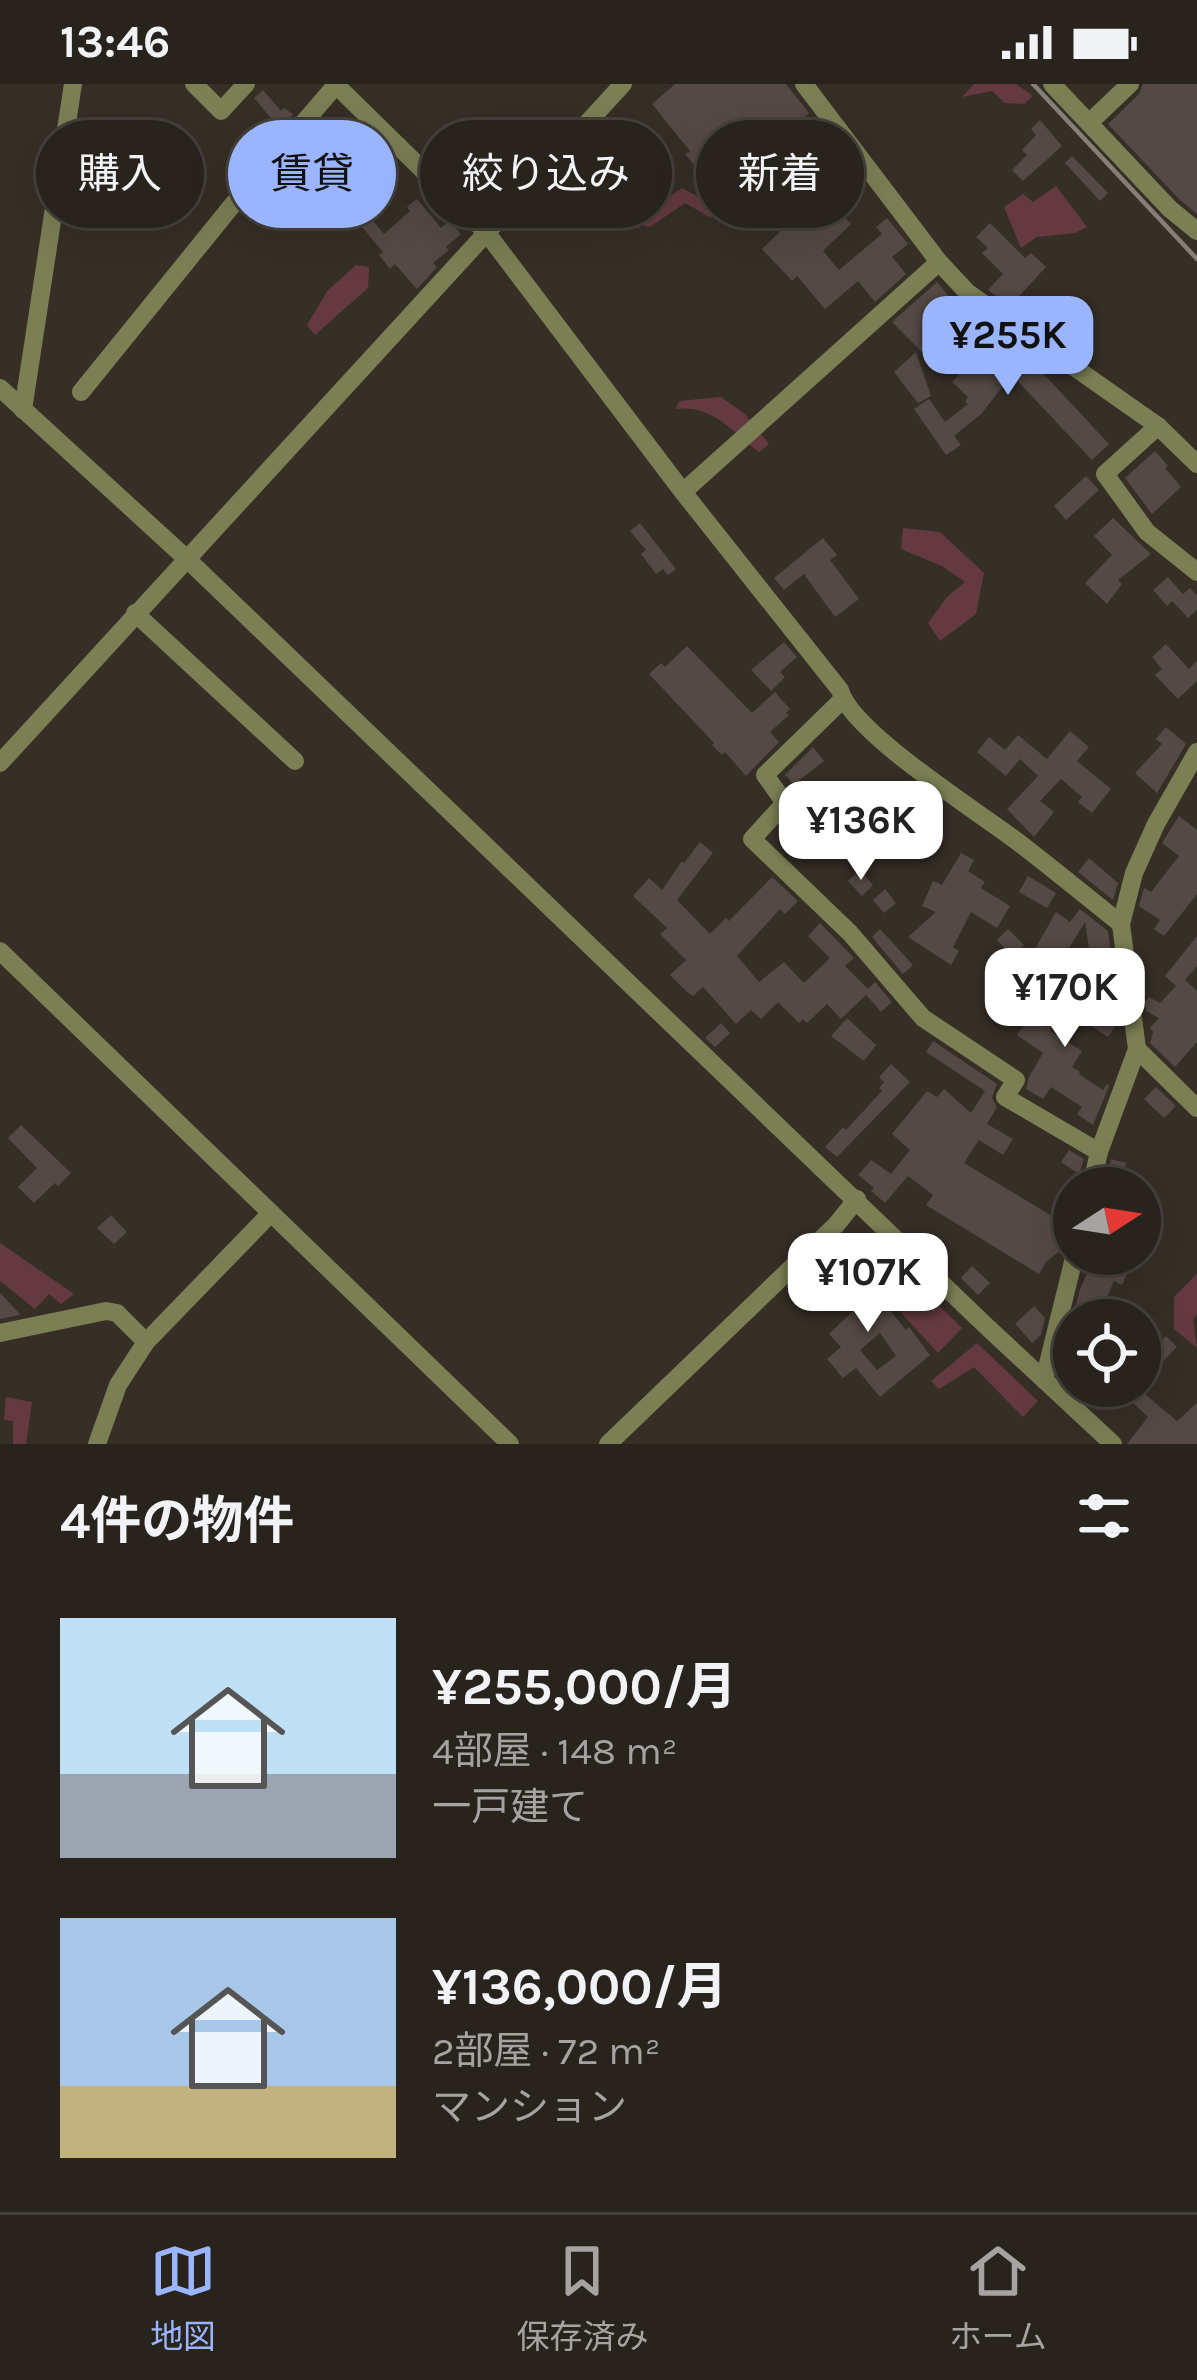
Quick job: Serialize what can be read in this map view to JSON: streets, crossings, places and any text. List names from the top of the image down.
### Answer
{
  "north": "right",
  "page": {
    "status": "13:46",
    "chip": [
      "購入",
      "賃貸",
      "絞り込み",
      "新着"
    ],
    "price": [
      "¥255K",
      "¥136K",
      "¥170K",
      "¥107K"
    ],
    "heading": "4件の物件",
    "list": [
      {
        "name": "¥255,000/月",
        "note": "4部屋 · 148 m² · 一戸建て"
      },
      {
        "name": "¥136,000/月",
        "note": "2部屋 · 72 m² · マンション"
      }
    ],
    "tabs": ["地図", "保存済み", "ホーム"]
  }
}
